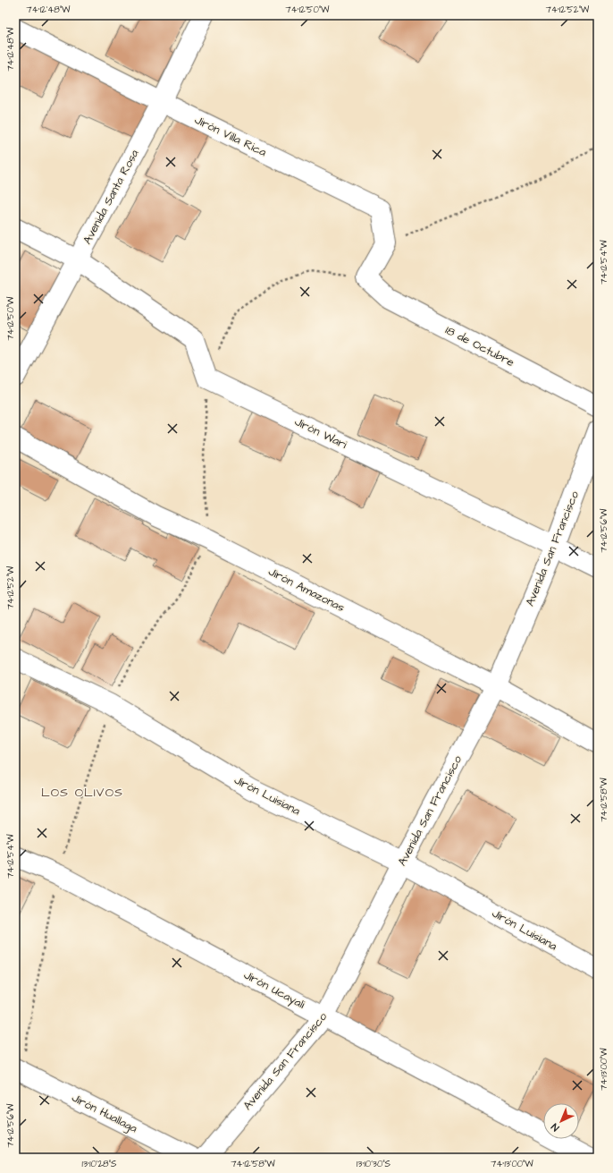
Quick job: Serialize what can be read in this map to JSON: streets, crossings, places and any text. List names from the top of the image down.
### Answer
{
  "streets": {
    "street": [
      "Jirón Villa Rica",
      "Avenida Santa Rosa",
      "18 de Octubre",
      "Jirón Wari",
      "Avenida San Francisco",
      "Jirón Amazonas",
      "Jirón Luisiana",
      "Jirón Ucayali",
      "Jirón Huallaga"
    ]
  },
  "crossings": [
    ["Jirón Villa Rica", "Avenida Santa Rosa"],
    ["Jirón Wari", "Avenida San Francisco"],
    ["Avenida San Francisco", "Jirón Amazonas"],
    ["Avenida San Francisco", "Jirón Luisiana"],
    ["Avenida San Francisco", "Jirón Ucayali"]
  ],
  "districts": ["LOS OLIVOS"],
  "north": "bottom left",
  "coordinates": [
    "74°12'48\"W",
    "74°12'50\"W",
    "74°12'52\"W",
    "74°12'54\"W",
    "74°12'56\"W",
    "74°12'58\"W",
    "74°13'00\"W",
    "13°10'28\"S",
    "13°10'30\"S"
  ]
}
